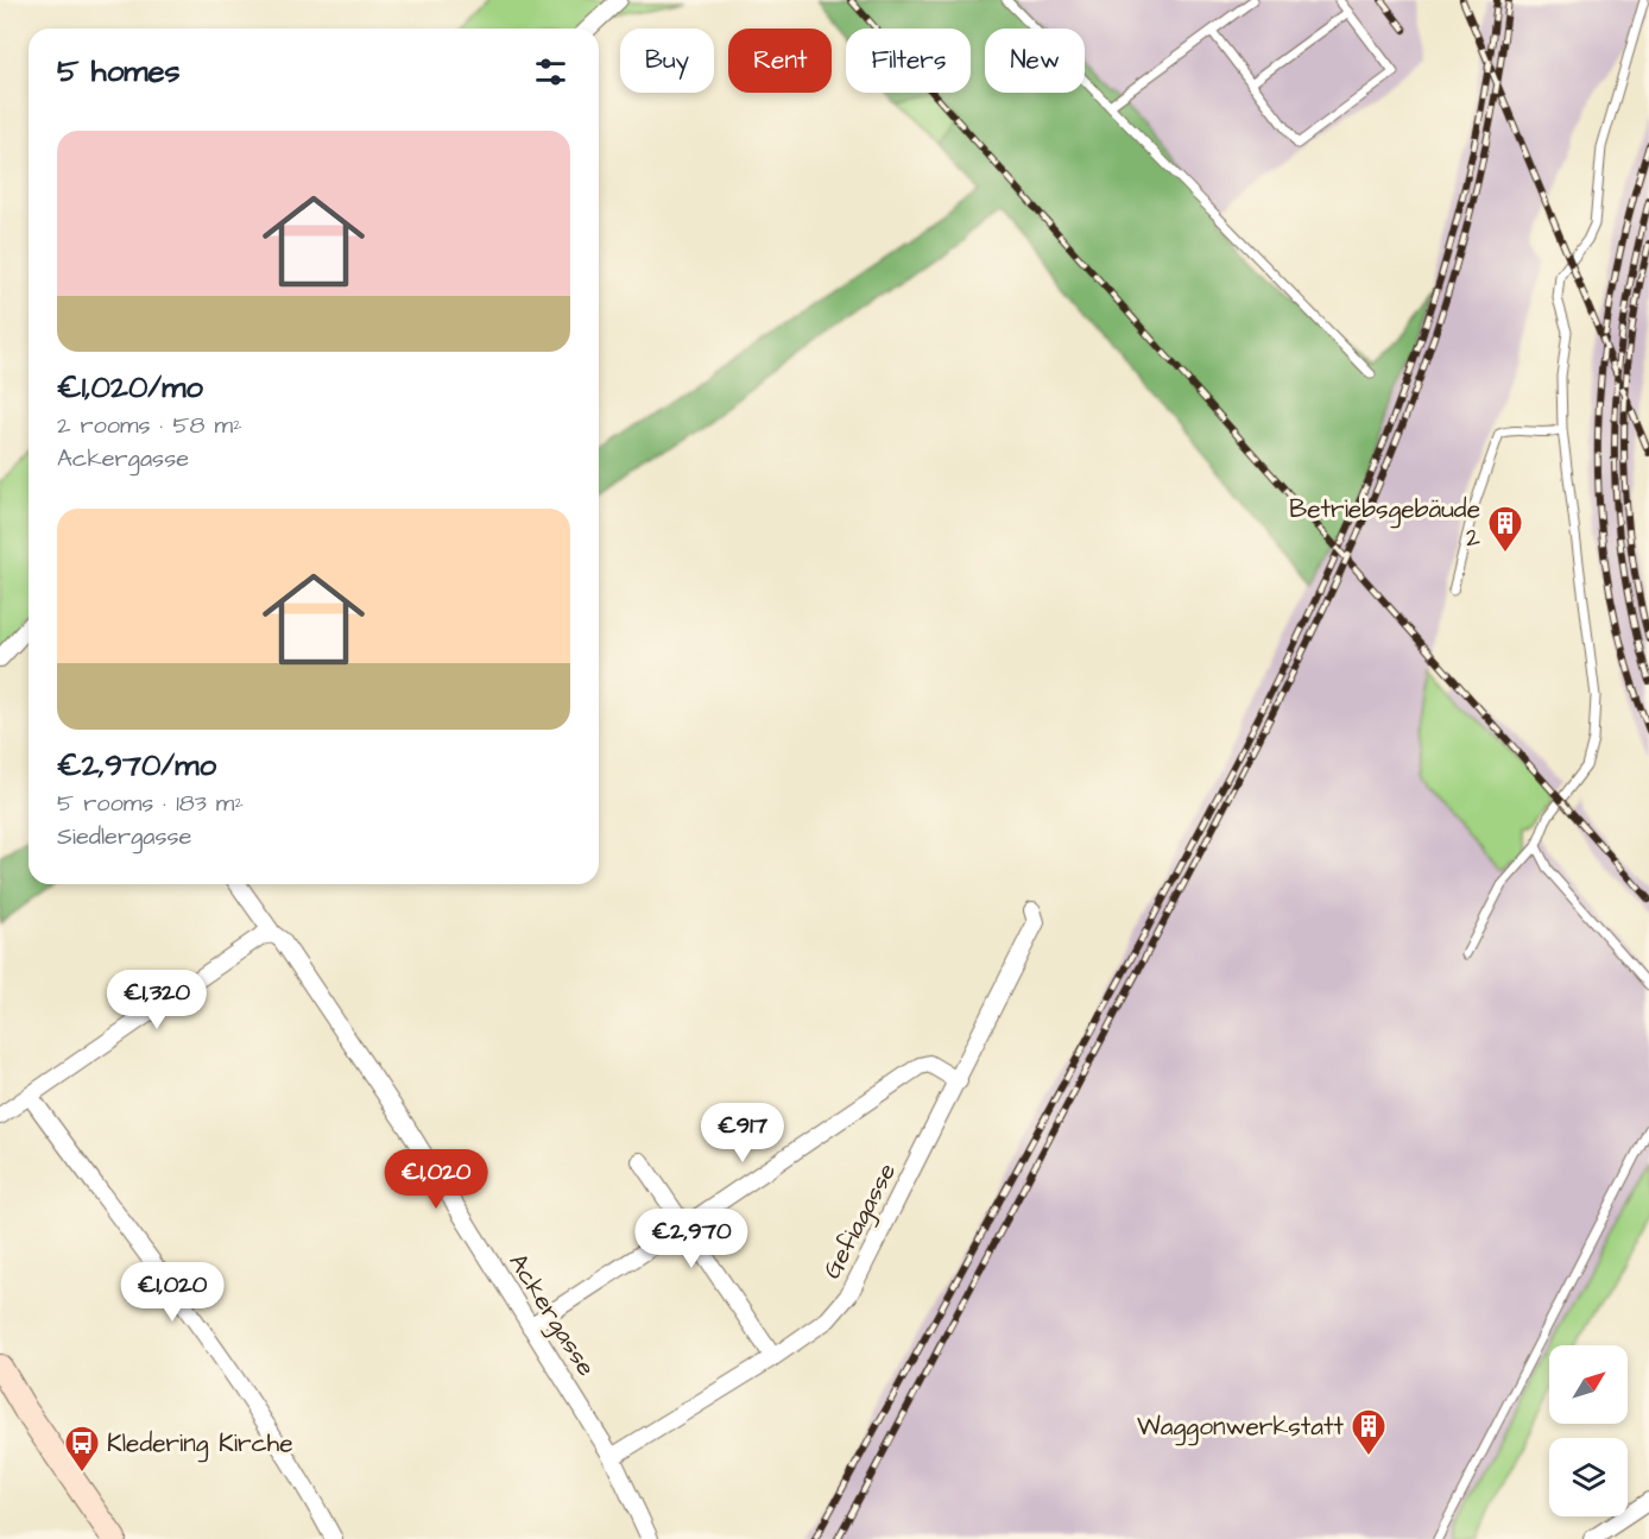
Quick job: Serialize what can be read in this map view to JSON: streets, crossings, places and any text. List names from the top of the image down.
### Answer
{
  "streets": {
    "street": ["Gefiagasse", "Ackergasse"]
  },
  "crossings": [
    ["Gefiagasse", "Ackergasse"]
  ],
  "places": {
    "building": ["Betriebsgebäude 2", "Waggonwerkstatt"],
    "bus stop": ["Kledering Kirche"]
  },
  "north": "top right",
  "page": {
    "chip": [
      "Buy",
      "Rent",
      "Filters",
      "New"
    ],
    "heading": "5 homes",
    "list": [
      {
        "name": "€1,020/mo",
        "note": "2 rooms · 58 m² · Ackergasse"
      },
      {
        "name": "€2,970/mo",
        "note": "5 rooms · 183 m² · Siedlergasse"
      }
    ],
    "price": [
      "€1,320",
      "€917",
      "€1,020",
      "€2,970",
      "€1,020"
    ]
  }
}
